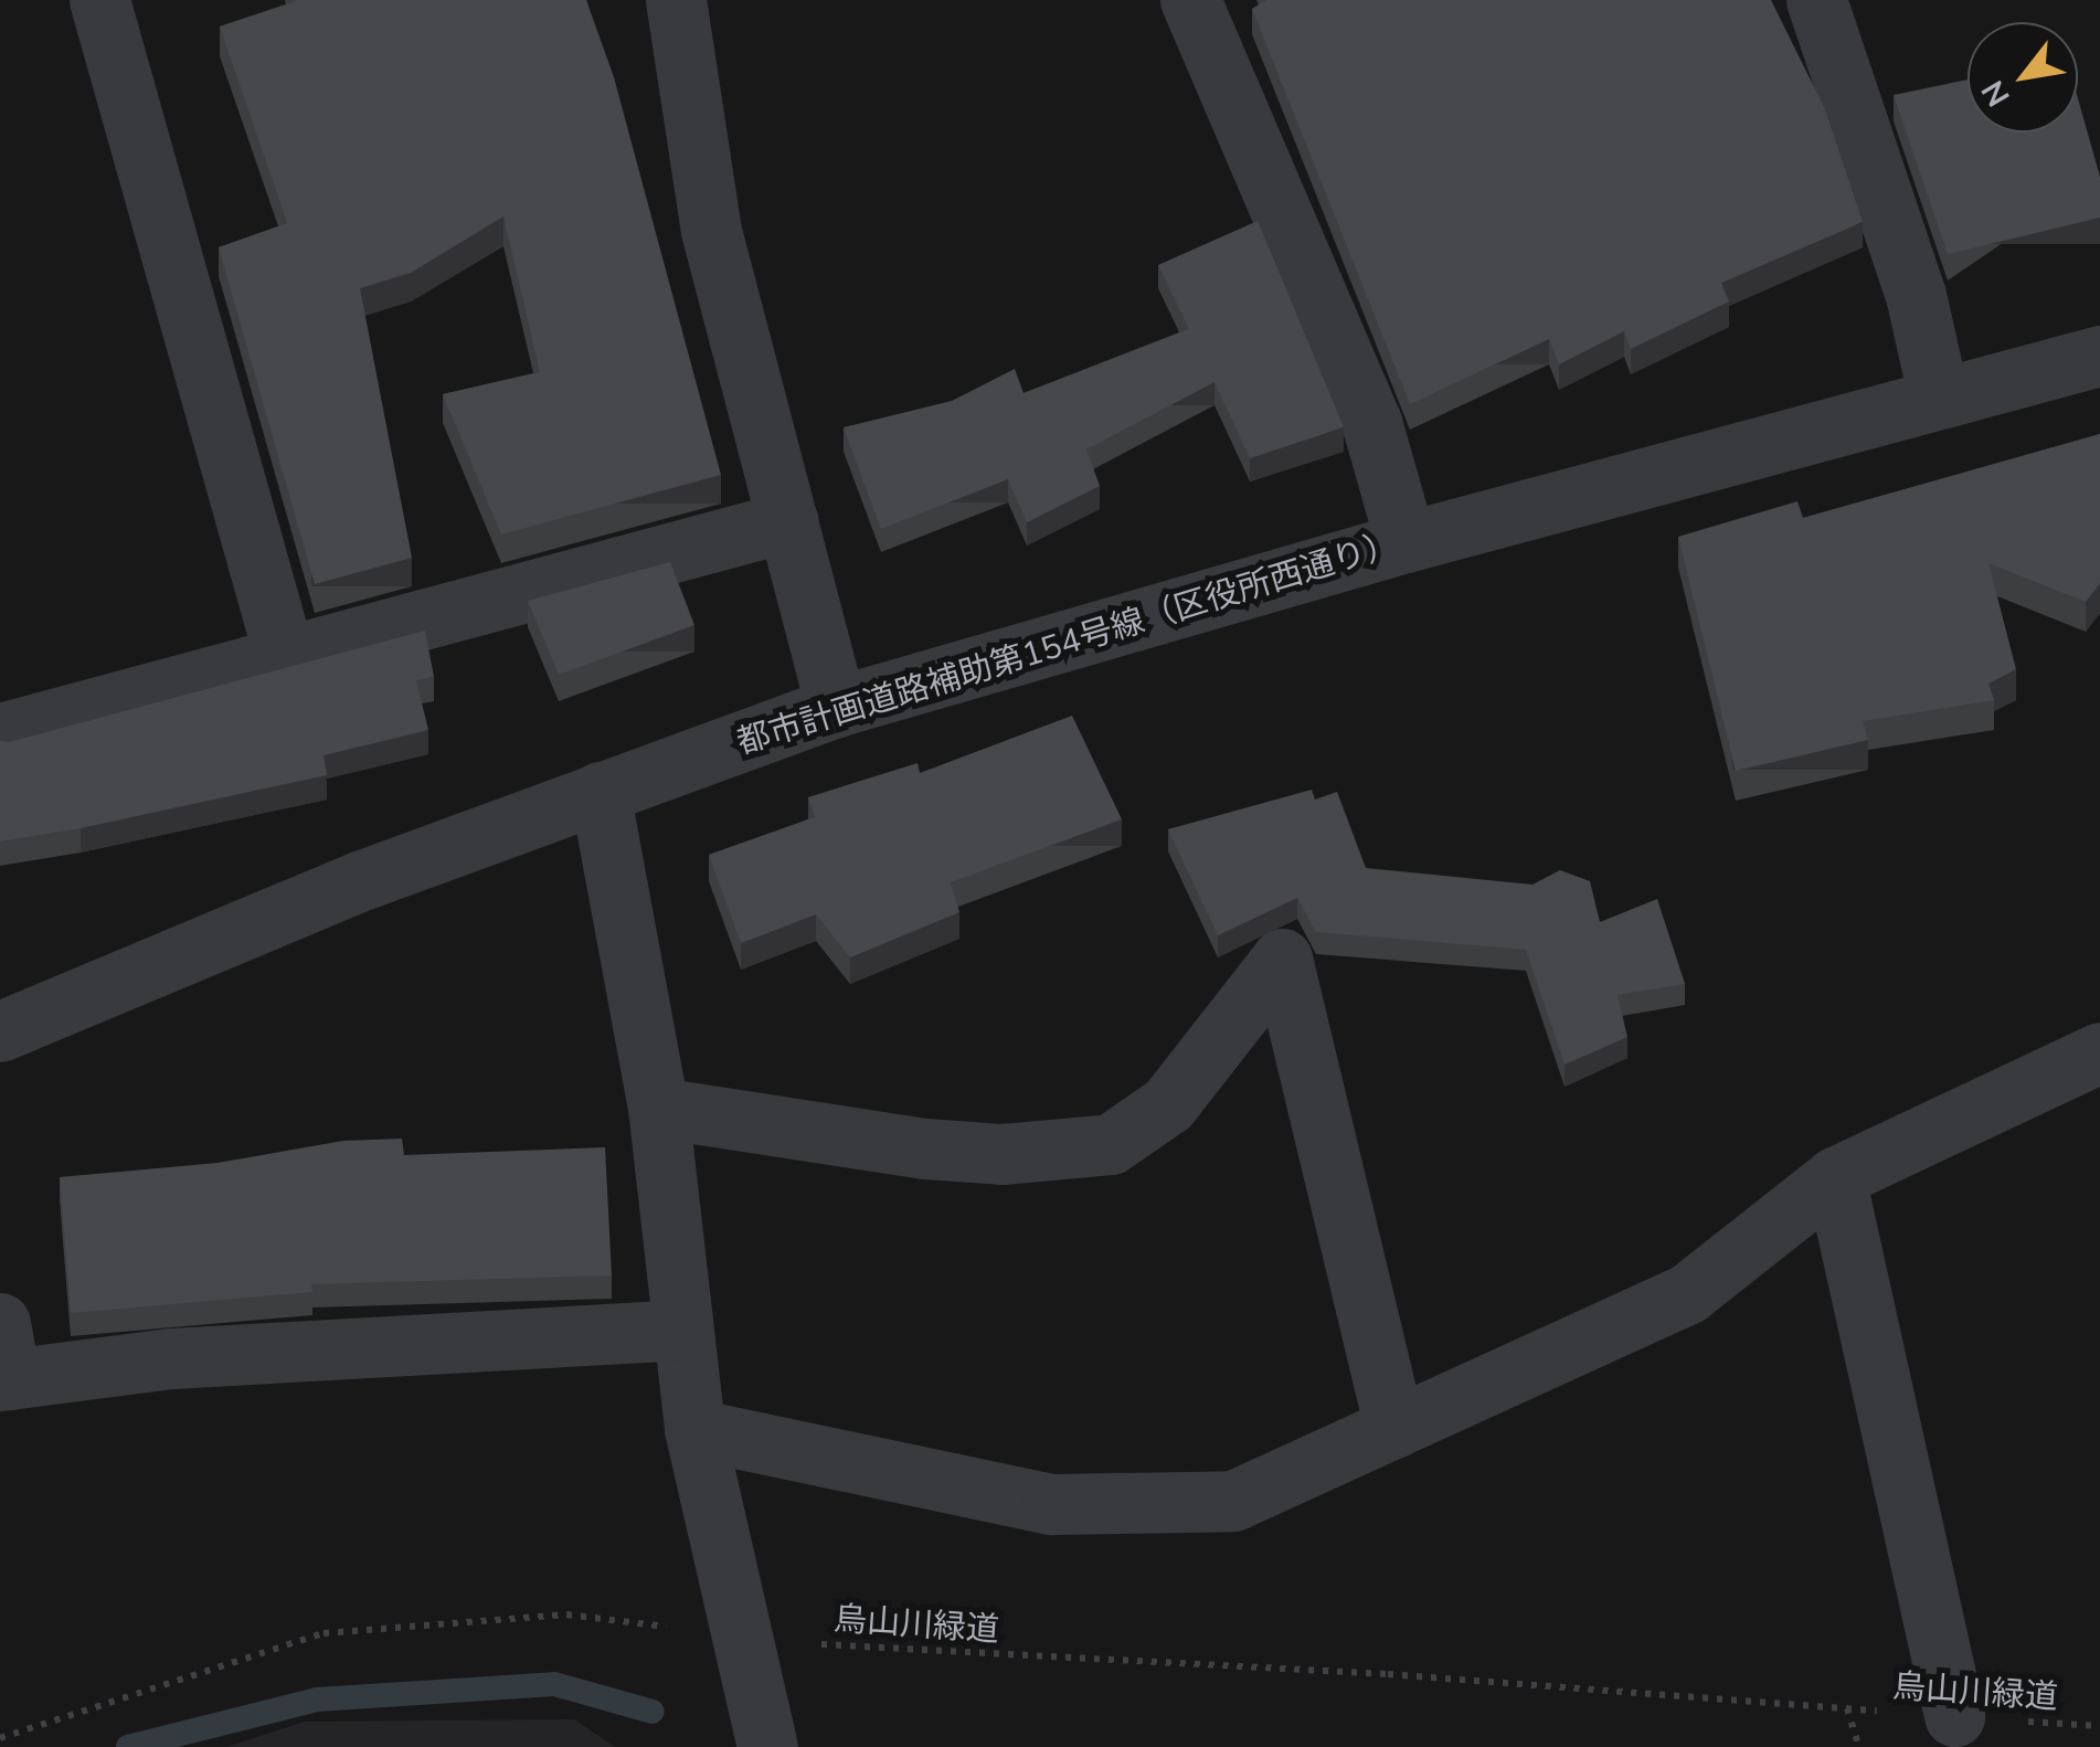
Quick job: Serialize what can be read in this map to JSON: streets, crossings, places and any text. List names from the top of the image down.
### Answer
{
  "streets": {
    "street": ["都市計画道路補助第154号線（区役所西通り）"],
    "path": ["烏山川緑道"]
  },
  "north": "bottom left"
}
